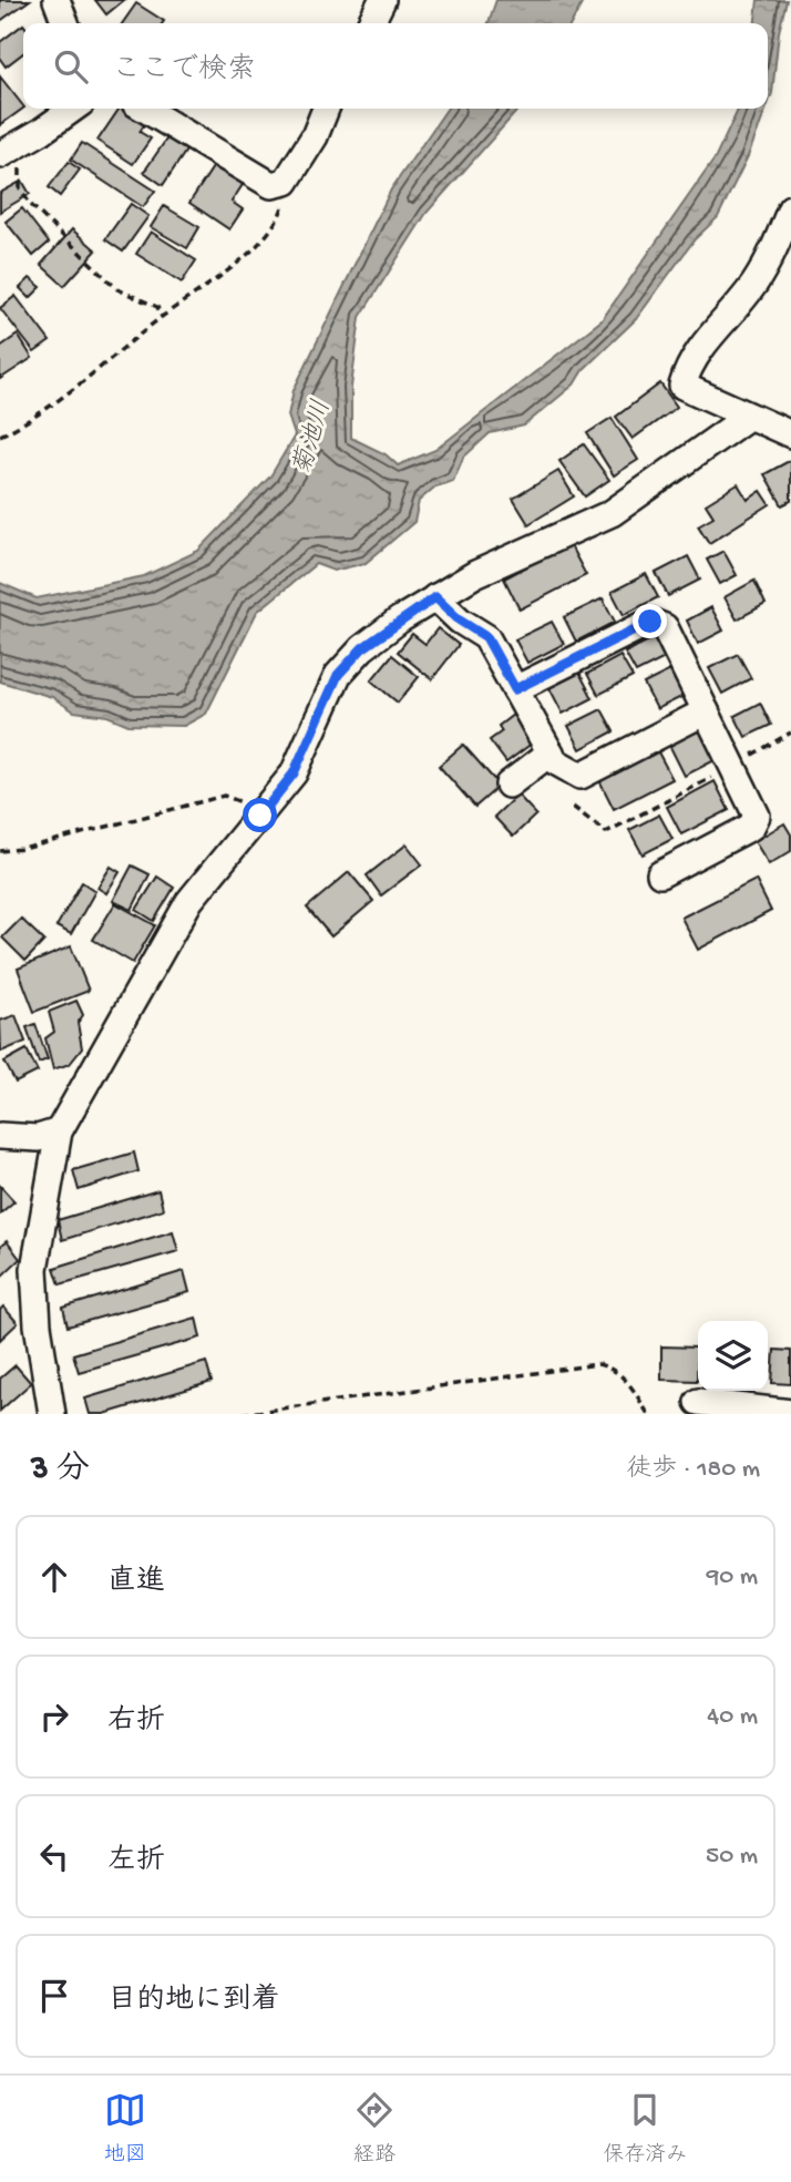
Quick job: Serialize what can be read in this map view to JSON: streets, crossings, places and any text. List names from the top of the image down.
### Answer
{
  "water": ["菊池川"],
  "page": {
    "search": "ここで検索",
    "heading": ["3 分", "徒歩 · 180 m"],
    "list": [
      ["直進", "90 m"],
      ["右折", "40 m"],
      ["左折", "50 m"],
      "目的地に到着"
    ],
    "nav": ["地図", "経路", "保存済み"]
  }
}
